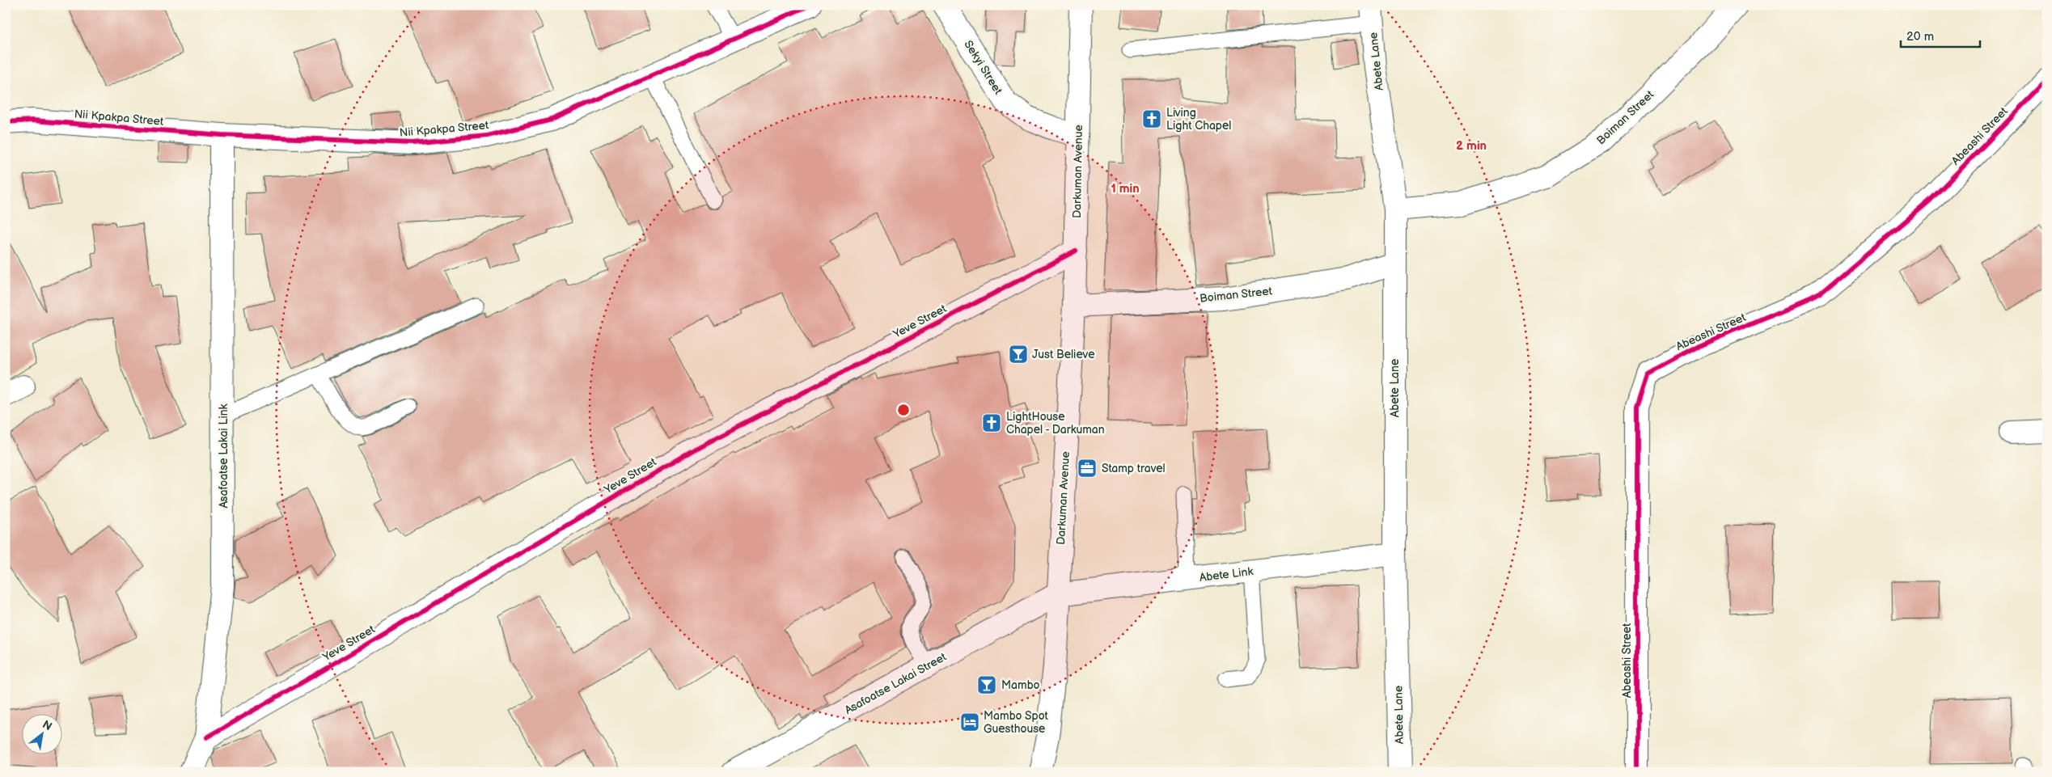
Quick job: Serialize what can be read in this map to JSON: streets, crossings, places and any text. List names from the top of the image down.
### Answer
{
  "streets": {
    "street": [
      "Abete Lane",
      "Sekyi Street",
      "Nii Kpakpa Street",
      "Boiman Street",
      "Abeashi Street",
      "Darkuman Avenue",
      "Yeve Street",
      "Asafoatse Lakai Link",
      "Abete Link",
      "Asafoatse Lakai Street"
    ]
  },
  "crossings": [
    ["Abete Lane", "Boiman Street"],
    ["Abete Lane", "Abete Link"],
    ["Sekyi Street", "Darkuman Avenue"],
    ["Nii Kpakpa Street", "Asafoatse Lakai Link"],
    ["Boiman Street", "Darkuman Avenue"],
    ["Darkuman Avenue", "Yeve Street"],
    ["Darkuman Avenue", "Abete Link"],
    ["Darkuman Avenue", "Asafoatse Lakai Street"],
    ["Yeve Street", "Asafoatse Lakai Link"],
    ["Abete Link", "Asafoatse Lakai Street"]
  ],
  "places": {
    "church": ["Living Light Chapel", "LightHouse Chapel - Darkuman"],
    "bar": ["Just Believe", "Mambo"],
    "office": ["Stamp travel"],
    "hotel": ["Mambo Spot Guesthouse"]
  },
  "scale_bar": "20 m",
  "north": "top right",
  "rings": ["2 min", "1 min"]
}
